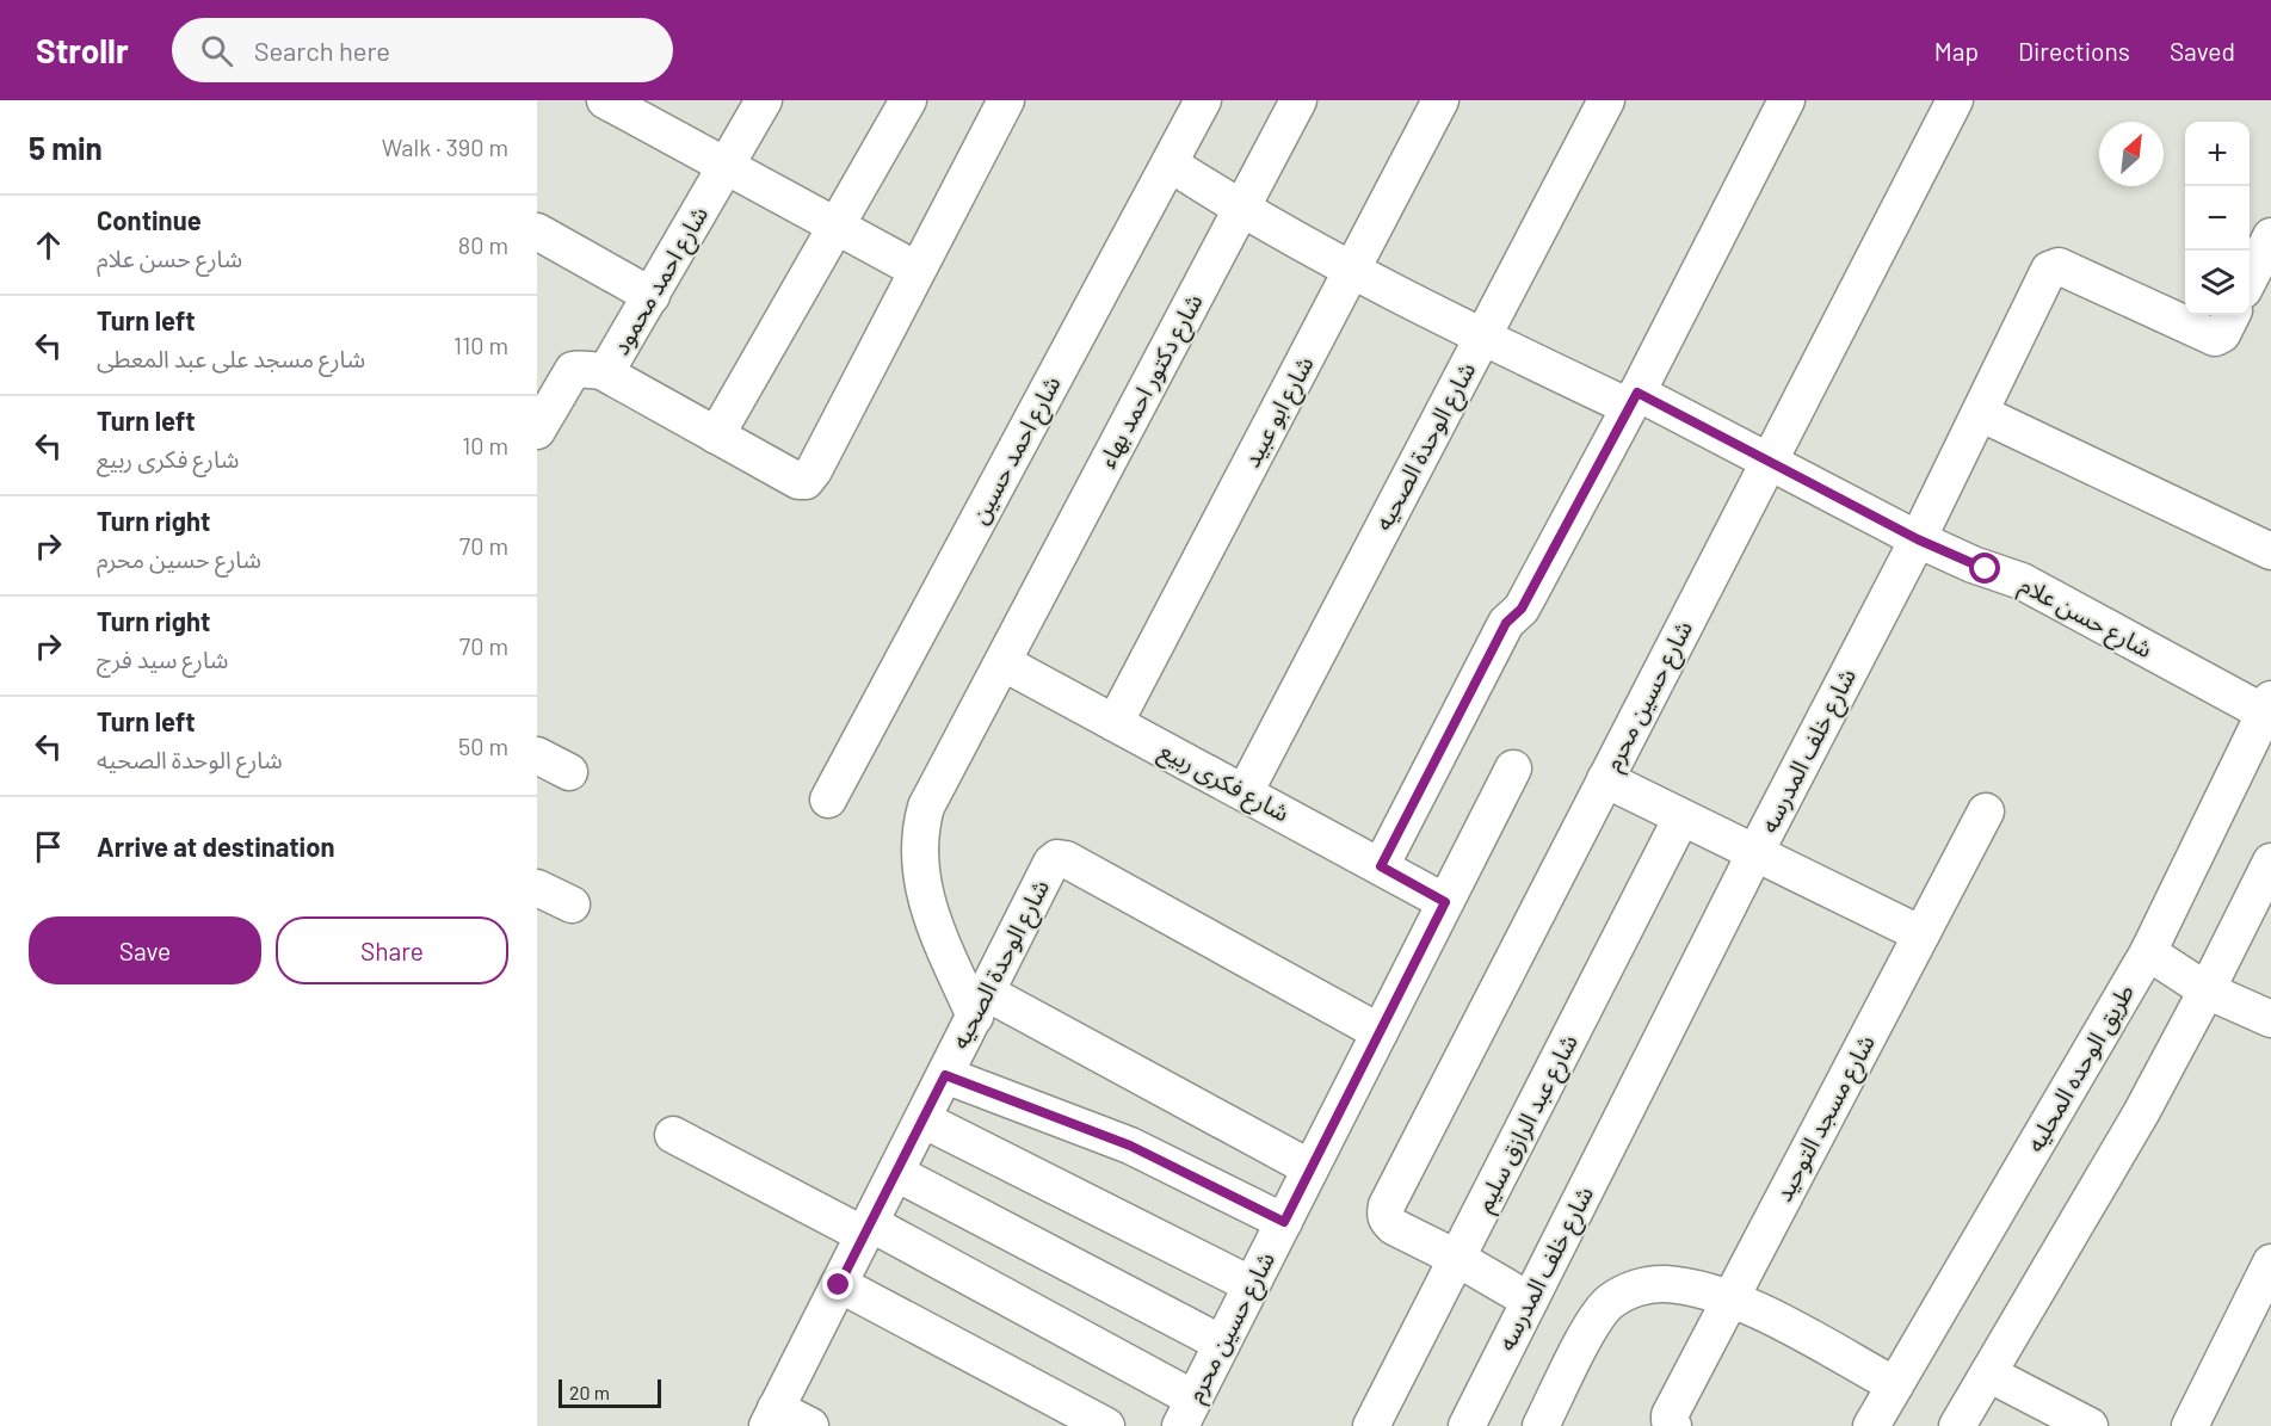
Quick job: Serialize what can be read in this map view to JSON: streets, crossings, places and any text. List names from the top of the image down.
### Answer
{
  "streets": {
    "street": [
      "شارع احمد محمود",
      "شارع دكتور احمد بهاء",
      "شارع ابو عبيد",
      "شارع الوحدة الصحيه",
      "شارع احمد حسين",
      "شارع حسن علام",
      "شارع حسين محرم",
      "شارع خلف المدرسه",
      "شارع فكرى ربيع",
      "طريق الوحده المحليه",
      "شارع مسجد التوحيد",
      "شارع عبد الرازق سليم"
    ]
  },
  "crossings": [
    ["شارع دكتور احمد بهاء", "شارع الوحدة الصحيه"],
    ["شارع دكتور احمد بهاء", "شارع حسن علام"],
    ["شارع دكتور احمد بهاء", "شارع فكرى ربيع"],
    ["شارع ابو عبيد", "شارع حسن علام"],
    ["شارع ابو عبيد", "شارع فكرى ربيع"],
    ["شارع الوحدة الصحيه", "شارع حسن علام"],
    ["شارع الوحدة الصحيه", "شارع حسين محرم"],
    ["شارع الوحدة الصحيه", "شارع فكرى ربيع"],
    ["شارع احمد حسين", "شارع حسن علام"],
    ["شارع حسن علام", "شارع حسين محرم"],
    ["شارع حسن علام", "شارع خلف المدرسه"],
    ["شارع حسن علام", "طريق الوحده المحليه"],
    ["شارع حسين محرم", "شارع خلف المدرسه"],
    ["شارع حسين محرم", "شارع فكرى ربيع"],
    ["شارع حسين محرم", "شارع عبد الرازق سليم"]
  ],
  "scale_bar": "20 m",
  "north": "top right",
  "page": {
    "header": "Strollr",
    "search": "Search here",
    "nav": ["Map", "Directions", "Saved"],
    "heading": ["5 min", "Walk · 390 m"],
    "map_buttons": ["+", "−"],
    "list": [
      ["Continue", "شارع حسن علام", "80 m"],
      ["Turn left", "شارع مسجد على عبد المعطى", "110 m"],
      ["Turn left", "شارع فكرى ربيع", "10 m"],
      ["Turn right", "شارع حسين محرم", "70 m"],
      ["Turn right", "شارع سيد فرج", "70 m"],
      ["Turn left", "شارع الوحدة الصحيه", "50 m"],
      "Arrive at destination"
    ],
    "buttons": ["Save", "Share"],
    "scale": "20 m"
  }
}
